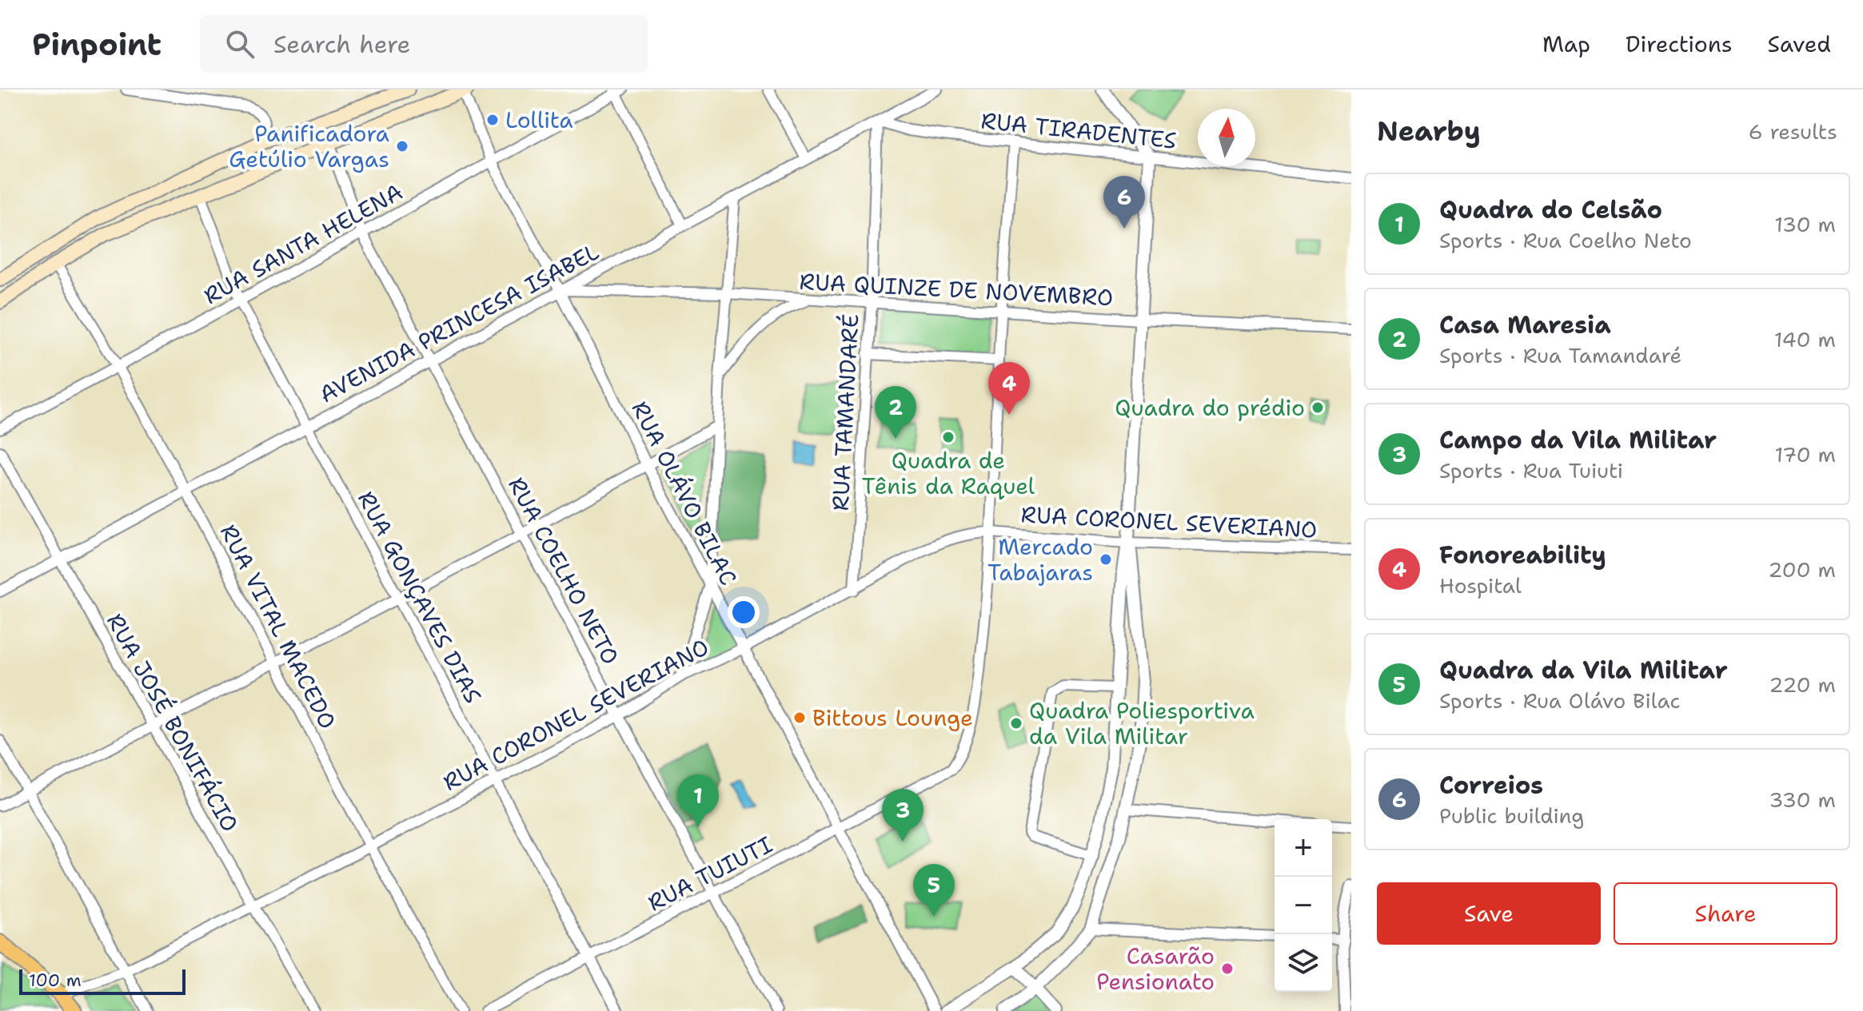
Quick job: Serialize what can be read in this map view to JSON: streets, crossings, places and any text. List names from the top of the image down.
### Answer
{
  "streets": {
    "street": [
      "RUA TIRADENTES",
      "RUA SANTA HELENA",
      "RUA QUINZE DE NOVEMBRO",
      "AVENIDA PRINCESA ISABEL",
      "RUA TAMANDARÉ",
      "RUA OLÁVO BILAC",
      "RUA CORONEL SEVERIANO",
      "RUA COELHO NETO",
      "RUA GONÇAVES DIAS",
      "RUA VITAL MACEDO",
      "RUA JOSÉ BONIFÁCIO",
      "RUA TUIUTI"
    ]
  },
  "crossings": [
    ["RUA TIRADENTES", "AVENIDA PRINCESA ISABEL"],
    ["RUA TIRADENTES", "RUA TAMANDARÉ"],
    ["RUA SANTA HELENA", "RUA OLÁVO BILAC"],
    ["RUA SANTA HELENA", "RUA COELHO NETO"],
    ["RUA SANTA HELENA", "RUA GONÇAVES DIAS"],
    ["RUA SANTA HELENA", "RUA VITAL MACEDO"],
    ["RUA QUINZE DE NOVEMBRO", "AVENIDA PRINCESA ISABEL"],
    ["RUA QUINZE DE NOVEMBRO", "RUA TAMANDARÉ"],
    ["RUA QUINZE DE NOVEMBRO", "RUA OLÁVO BILAC"],
    ["AVENIDA PRINCESA ISABEL", "RUA TAMANDARÉ"],
    ["AVENIDA PRINCESA ISABEL", "RUA OLÁVO BILAC"],
    ["AVENIDA PRINCESA ISABEL", "RUA COELHO NETO"],
    ["AVENIDA PRINCESA ISABEL", "RUA GONÇAVES DIAS"],
    ["AVENIDA PRINCESA ISABEL", "RUA VITAL MACEDO"],
    ["AVENIDA PRINCESA ISABEL", "RUA JOSÉ BONIFÁCIO"],
    ["RUA TAMANDARÉ", "RUA CORONEL SEVERIANO"],
    ["RUA OLÁVO BILAC", "RUA CORONEL SEVERIANO"],
    ["RUA OLÁVO BILAC", "RUA TUIUTI"],
    ["RUA CORONEL SEVERIANO", "RUA COELHO NETO"],
    ["RUA CORONEL SEVERIANO", "RUA GONÇAVES DIAS"],
    ["RUA CORONEL SEVERIANO", "RUA VITAL MACEDO"],
    ["RUA CORONEL SEVERIANO", "RUA JOSÉ BONIFÁCIO"],
    ["RUA CORONEL SEVERIANO", "RUA TUIUTI"],
    ["RUA COELHO NETO", "RUA TUIUTI"],
    ["RUA GONÇAVES DIAS", "RUA TUIUTI"]
  ],
  "places": [
    "Lollita",
    "Panificadora Getúlio Vargas",
    "Quadra do prédio",
    "Quadra de Tênis da Raquel",
    "Mercado Tabajaras",
    "Bittous Lounge",
    "Quadra Poliesportiva da Vila Militar",
    "Casarão Pensionato"
  ],
  "scale_bar": "100 m",
  "north": "top",
  "page": {
    "header": "Pinpoint",
    "search": "Search here",
    "nav": ["Map", "Directions", "Saved"],
    "heading": ["Nearby", "6 results"],
    "list": [
      {
        "mark": "1",
        "name": "Quadra do Celsão",
        "note": "Sports · Rua Coelho Neto",
        "value": "130 m"
      },
      {
        "mark": "2",
        "name": "Casa Maresia",
        "note": "Sports · Rua Tamandaré",
        "value": "140 m"
      },
      {
        "mark": "3",
        "name": "Campo da Vila Militar",
        "note": "Sports · Rua Tuiuti",
        "value": "170 m"
      },
      {
        "mark": "4",
        "name": "Fonoreability",
        "note": "Hospital",
        "value": "200 m"
      },
      {
        "mark": "5",
        "name": "Quadra da Vila Militar",
        "note": "Sports · Rua Olávo Bilac",
        "value": "220 m"
      },
      {
        "mark": "6",
        "name": "Correios",
        "note": "Public building",
        "value": "330 m"
      }
    ],
    "pins": [
      "6",
      "4",
      "2",
      "1",
      "3",
      "5"
    ],
    "map_buttons": ["+", "−"],
    "buttons": ["Save", "Share"],
    "scale": "100 m"
  }
}
